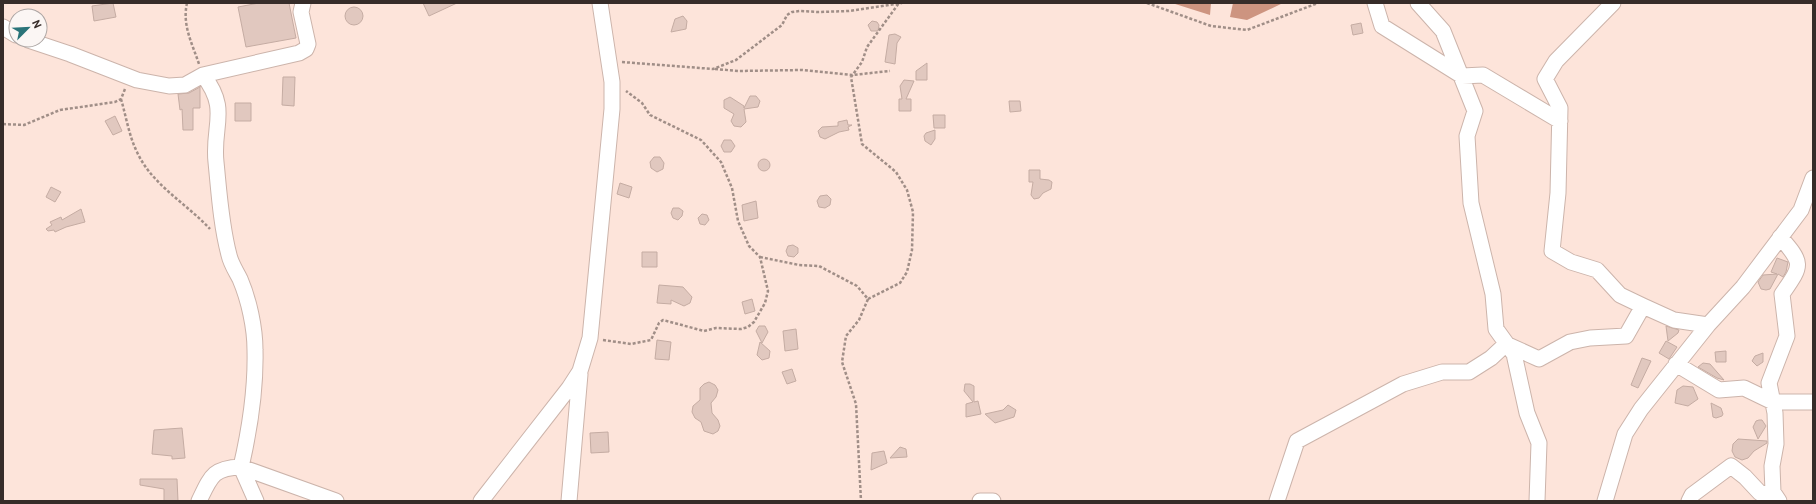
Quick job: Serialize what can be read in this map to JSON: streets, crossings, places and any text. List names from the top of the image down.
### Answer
{
  "north": "top right"
}
